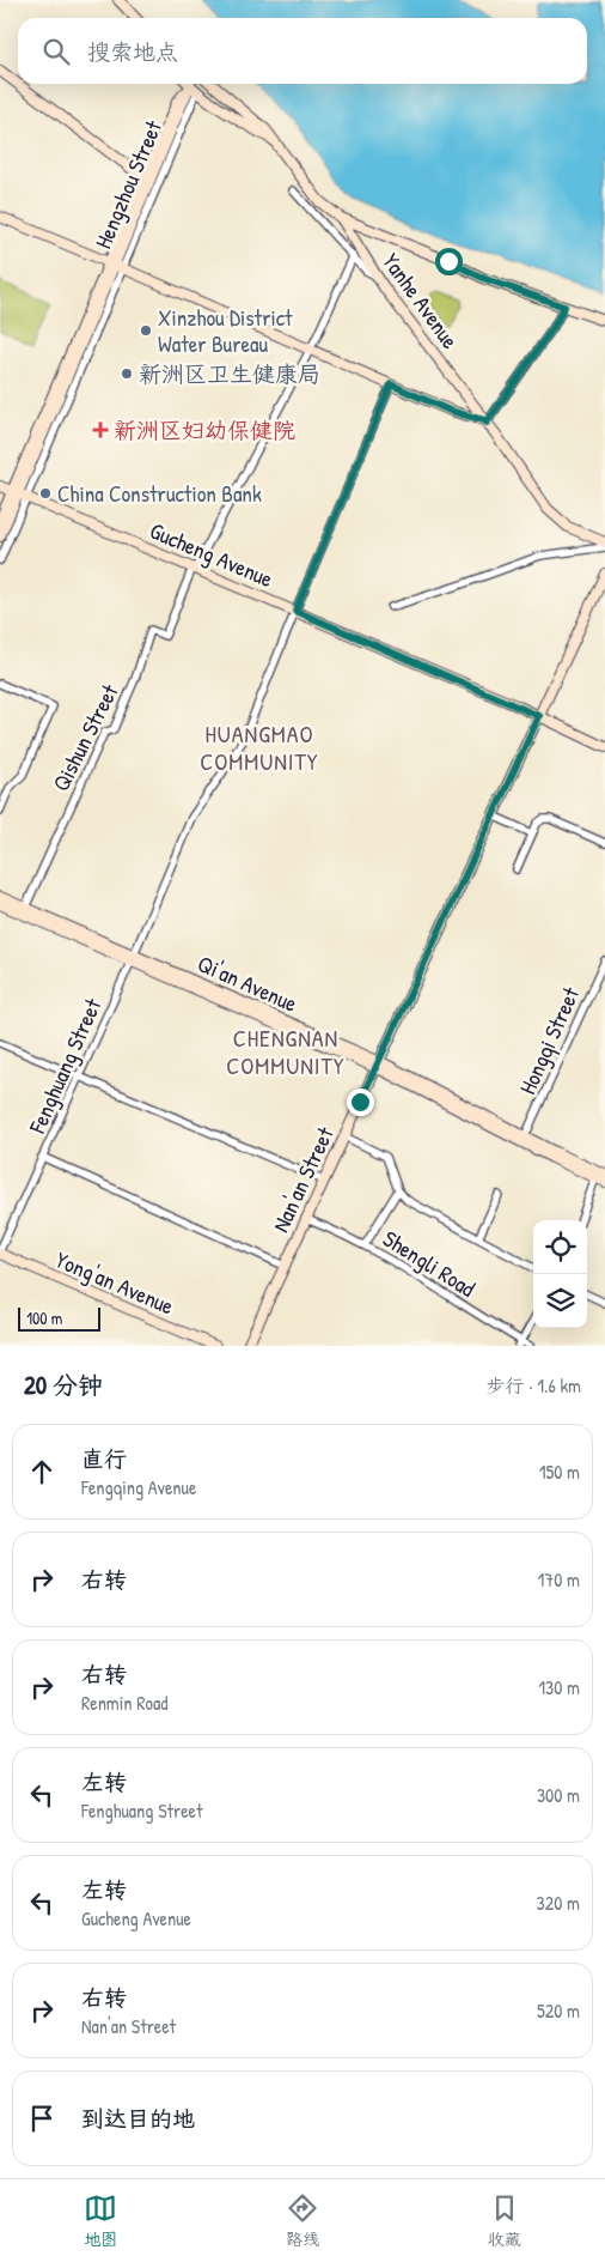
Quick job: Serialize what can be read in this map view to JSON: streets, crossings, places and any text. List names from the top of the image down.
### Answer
{
  "streets": {
    "main road": [
      "Hengzhou Street",
      "Yanhe Avenue",
      "Gucheng Avenue",
      "Qi'an Avenue",
      "Nan'an Street",
      "Yong'an Avenue"
    ],
    "street": [
      "Qishun Street",
      "Hongqi Street",
      "Fenghuang Street",
      "Shengli Road"
    ]
  },
  "crossings": [
    ["Hengzhou Street", "Gucheng Avenue"],
    ["Gucheng Avenue", "Qishun Street"],
    ["Gucheng Avenue", "Fenghuang Street"],
    ["Gucheng Avenue", "Nan'an Street"],
    ["Qishun Street", "Qi'an Avenue"],
    ["Qi'an Avenue", "Hongqi Street"],
    ["Qi'an Avenue", "Fenghuang Street"],
    ["Qi'an Avenue", "Nan'an Street"],
    ["Fenghuang Street", "Yong'an Avenue"],
    ["Nan'an Street", "Shengli Road"]
  ],
  "districts": ["HUANGMAO COMMUNITY", "CHENGNAN COMMUNITY"],
  "places": {
    "other": ["Xinzhou District Water Bureau", "新洲区卫生健康局", "China Construction Bank"],
    "health": ["新洲区妇幼保健院"]
  },
  "scale_bar": "100 m",
  "page": {
    "search": "搜索地点",
    "scale": "100 m",
    "heading": ["20 分钟", "步行 · 1.6 km"],
    "list": [
      ["直行", "Fengqing Avenue", "150 m"],
      ["右转", "170 m"],
      ["右转", "Renmin Road", "130 m"],
      ["左转", "Fenghuang Street", "300 m"],
      ["左转", "Gucheng Avenue", "320 m"],
      ["右转", "Nan'an Street", "520 m"],
      "到达目的地"
    ],
    "nav": ["地图", "路线", "收藏"]
  }
}
